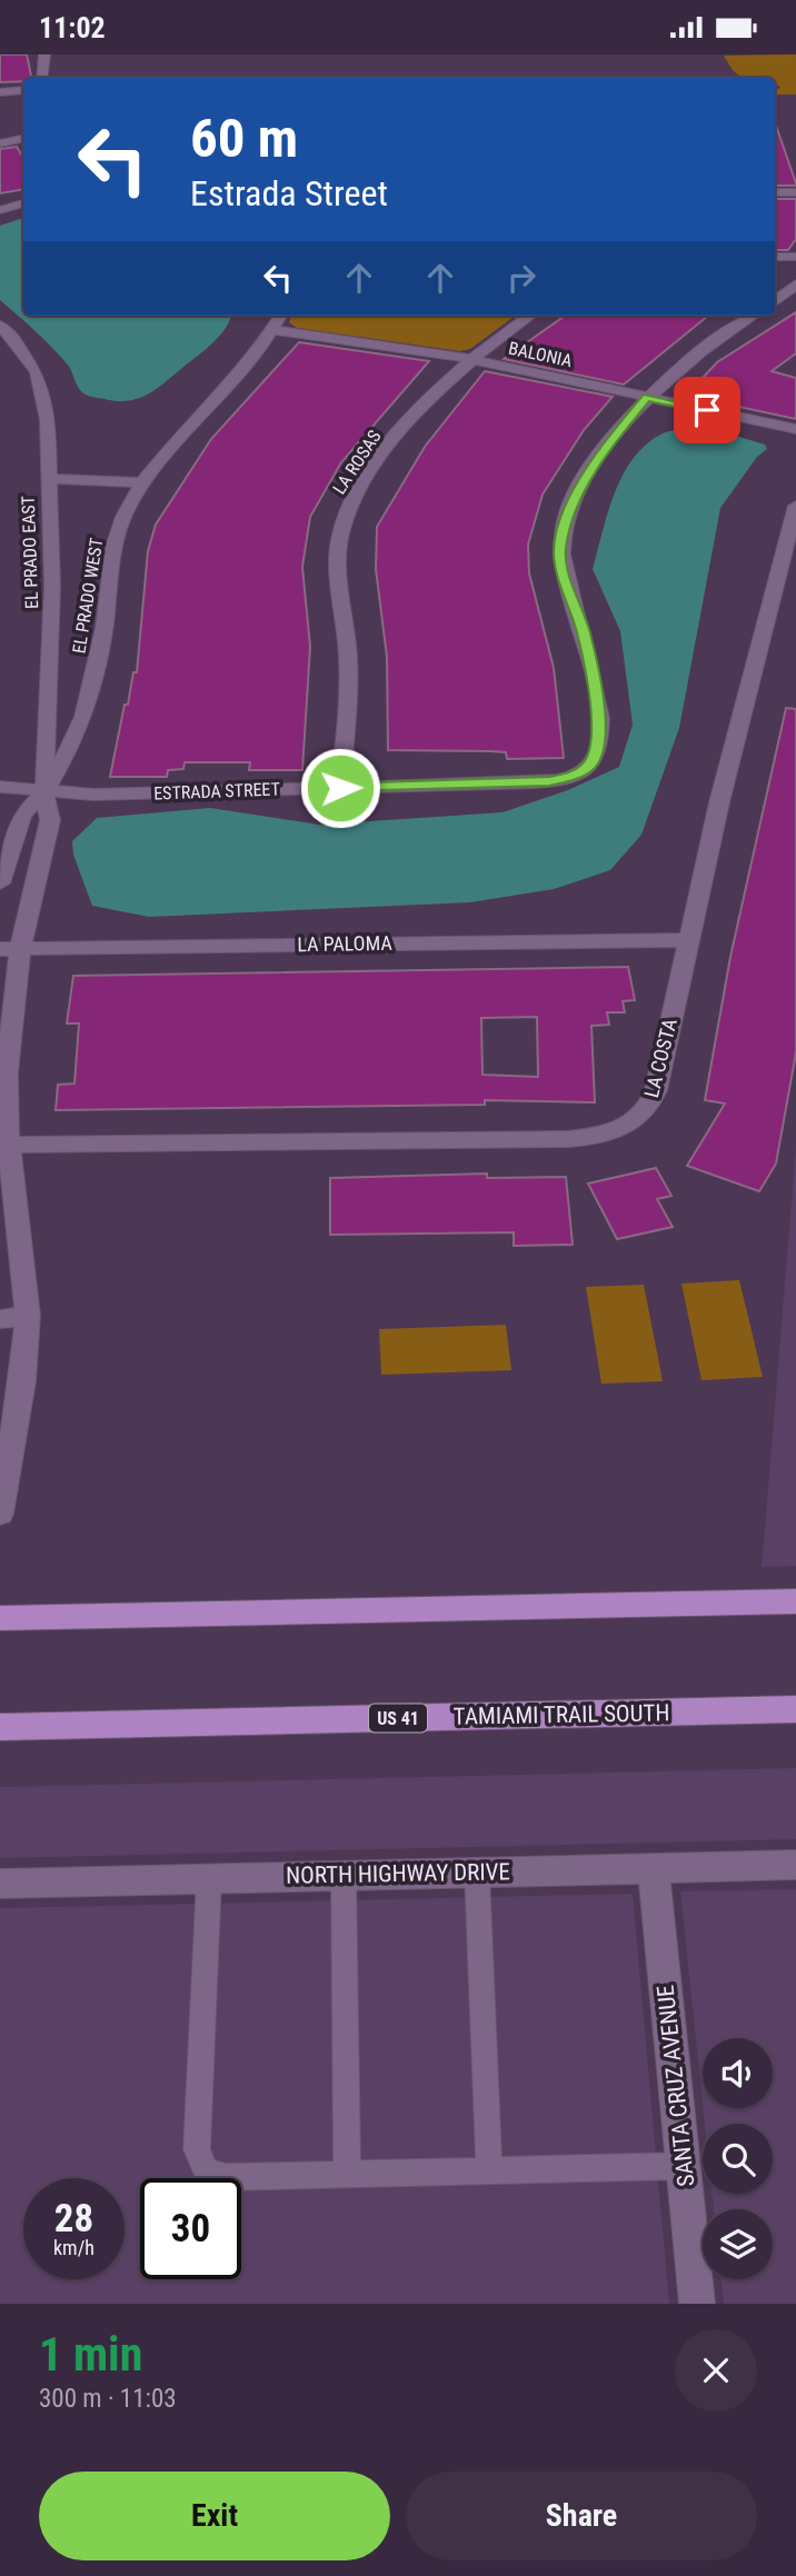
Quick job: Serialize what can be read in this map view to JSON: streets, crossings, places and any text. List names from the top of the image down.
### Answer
{
  "streets": {
    "main road": ["TAMIAMI TRAIL SOUTH", "US 41"],
    "street": [
      "BALONIA",
      "LA ROSAS",
      "EL PRADO EAST",
      "EL PRADO WEST",
      "ESTRADA STREET",
      "LA PALOMA",
      "LA COSTA",
      "NORTH HIGHWAY DRIVE",
      "SANTA CRUZ AVENUE"
    ]
  },
  "crossings": [
    ["BALONIA", "LA ROSAS"],
    ["BALONIA", "EL PRADO WEST"],
    ["BALONIA", "ESTRADA STREET"],
    ["LA ROSAS", "ESTRADA STREET"],
    ["EL PRADO EAST", "EL PRADO WEST"],
    ["EL PRADO EAST", "ESTRADA STREET"],
    ["EL PRADO EAST", "LA PALOMA"],
    ["EL PRADO EAST", "LA COSTA"],
    ["EL PRADO WEST", "ESTRADA STREET"],
    ["LA PALOMA", "LA COSTA"],
    ["NORTH HIGHWAY DRIVE", "SANTA CRUZ AVENUE"]
  ],
  "page": {
    "status": "11:02",
    "turn": ["60 m", "Estrada Street"],
    "speed": "28 km/h",
    "limit": "30",
    "heading": ["1 min", "300 m · 11:03"],
    "buttons": ["Exit", "Share"]
  }
}
